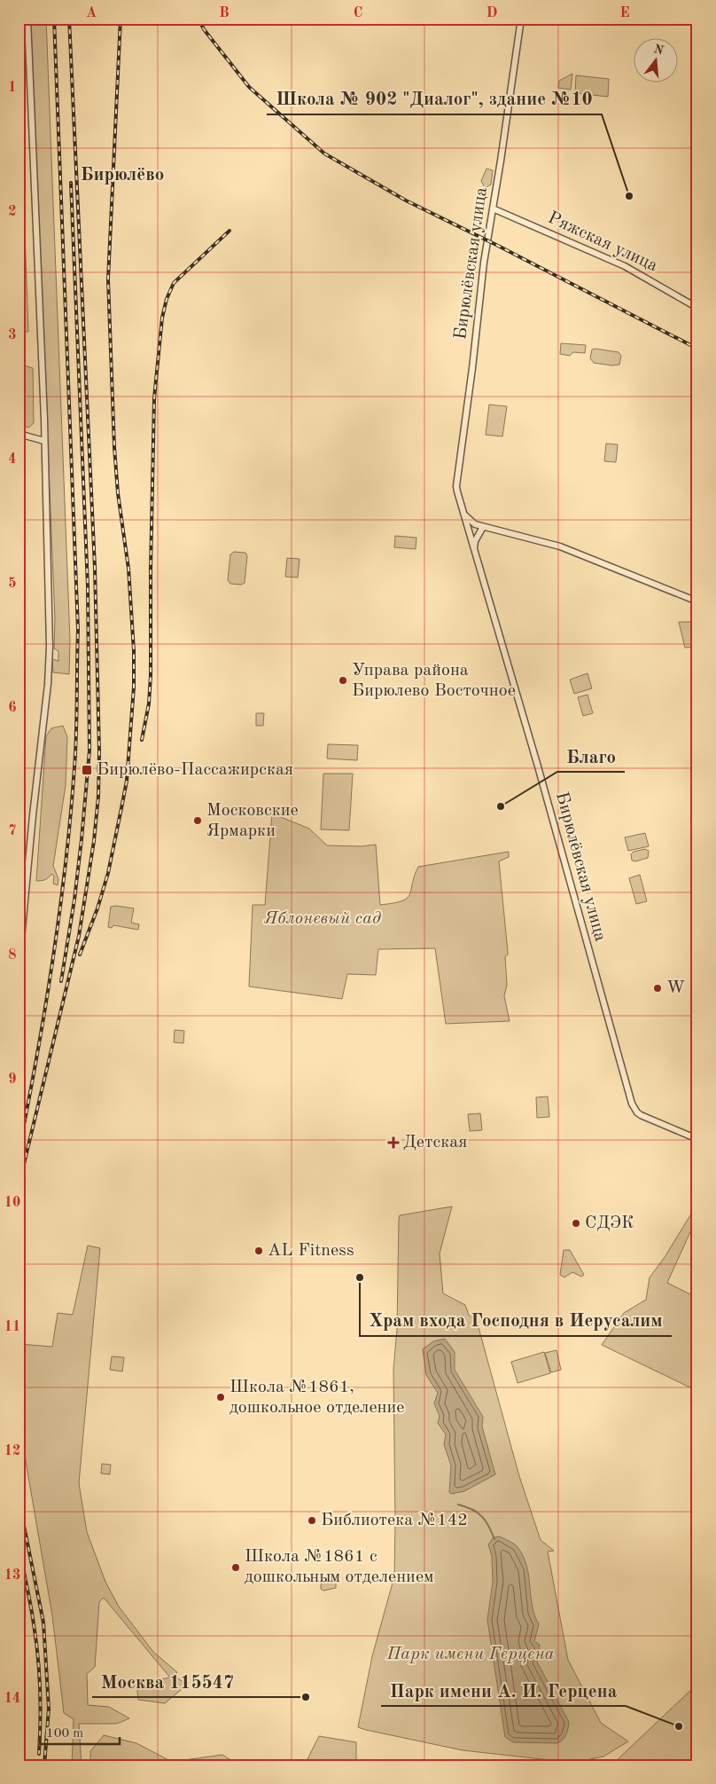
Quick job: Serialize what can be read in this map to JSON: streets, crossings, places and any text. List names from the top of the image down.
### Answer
{
  "streets": {
    "street": ["Ряжская улица", "Бирюлёвская улица"]
  },
  "crossings": [
    ["Ряжская улица", "Бирюлёвская улица"]
  ],
  "districts": ["Бирюлёво"],
  "parks": ["Яблоневый сад", "Парк имени Герцена"],
  "places": {
    "other": [
      "Школа № 902 \"Диалог\", здание №10",
      "Управа района Бирюлево Восточное",
      "Благо",
      "Московские Ярмарки",
      "W",
      "СДЭК",
      "AL Fitness",
      "Храм входа Господня в Иерусалим",
      "Школа №1861, дошкольное отделение",
      "Библиотека №142",
      "Школа №1861 с дошкольным отделением",
      "Москва 115547",
      "Парк имени А. И. Герцена"
    ],
    "transit": ["Бирюлёво-Пассажирская"],
    "health": ["Детская"]
  },
  "scale_bar": "100 m",
  "north": "top",
  "grid": {
    "columns": [
      "A",
      "B",
      "C",
      "D",
      "E"
    ],
    "rows": [
      "1",
      "2",
      "3",
      "4",
      "5",
      "6",
      "7",
      "8",
      "9",
      "10",
      "11",
      "12",
      "13",
      "14"
    ]
  }
}
